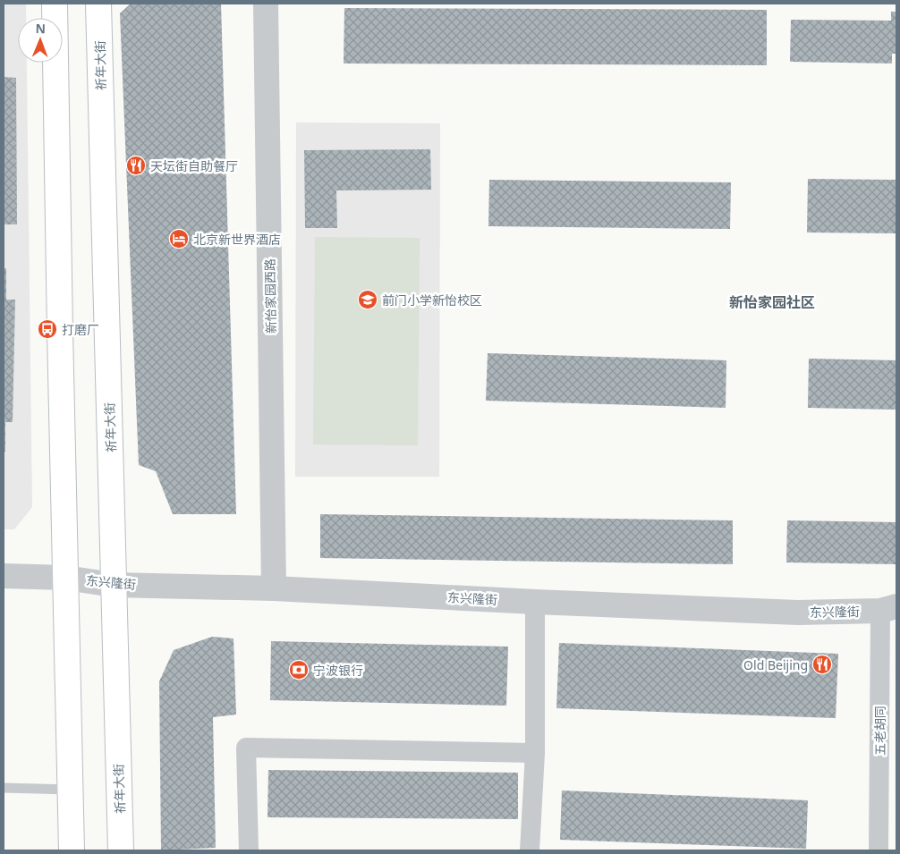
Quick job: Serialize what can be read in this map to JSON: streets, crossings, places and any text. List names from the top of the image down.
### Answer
{
  "streets": {
    "main road": ["祈年大街"],
    "street": ["新怡家园西路", "东兴隆街", "五老胡同"]
  },
  "crossings": [
    ["祈年大街", "东兴隆街"],
    ["新怡家园西路", "东兴隆街"],
    ["东兴隆街", "五老胡同"]
  ],
  "districts": ["新怡家园社区"],
  "places": {
    "restaurant": ["天坛街自助餐厅", "Old Beijing"],
    "hotel": ["北京新世界酒店"],
    "school or university": ["前门小学新怡校区"],
    "bus stop": ["打磨厂"],
    "bank": ["宁波银行"]
  },
  "north": "top"
}
